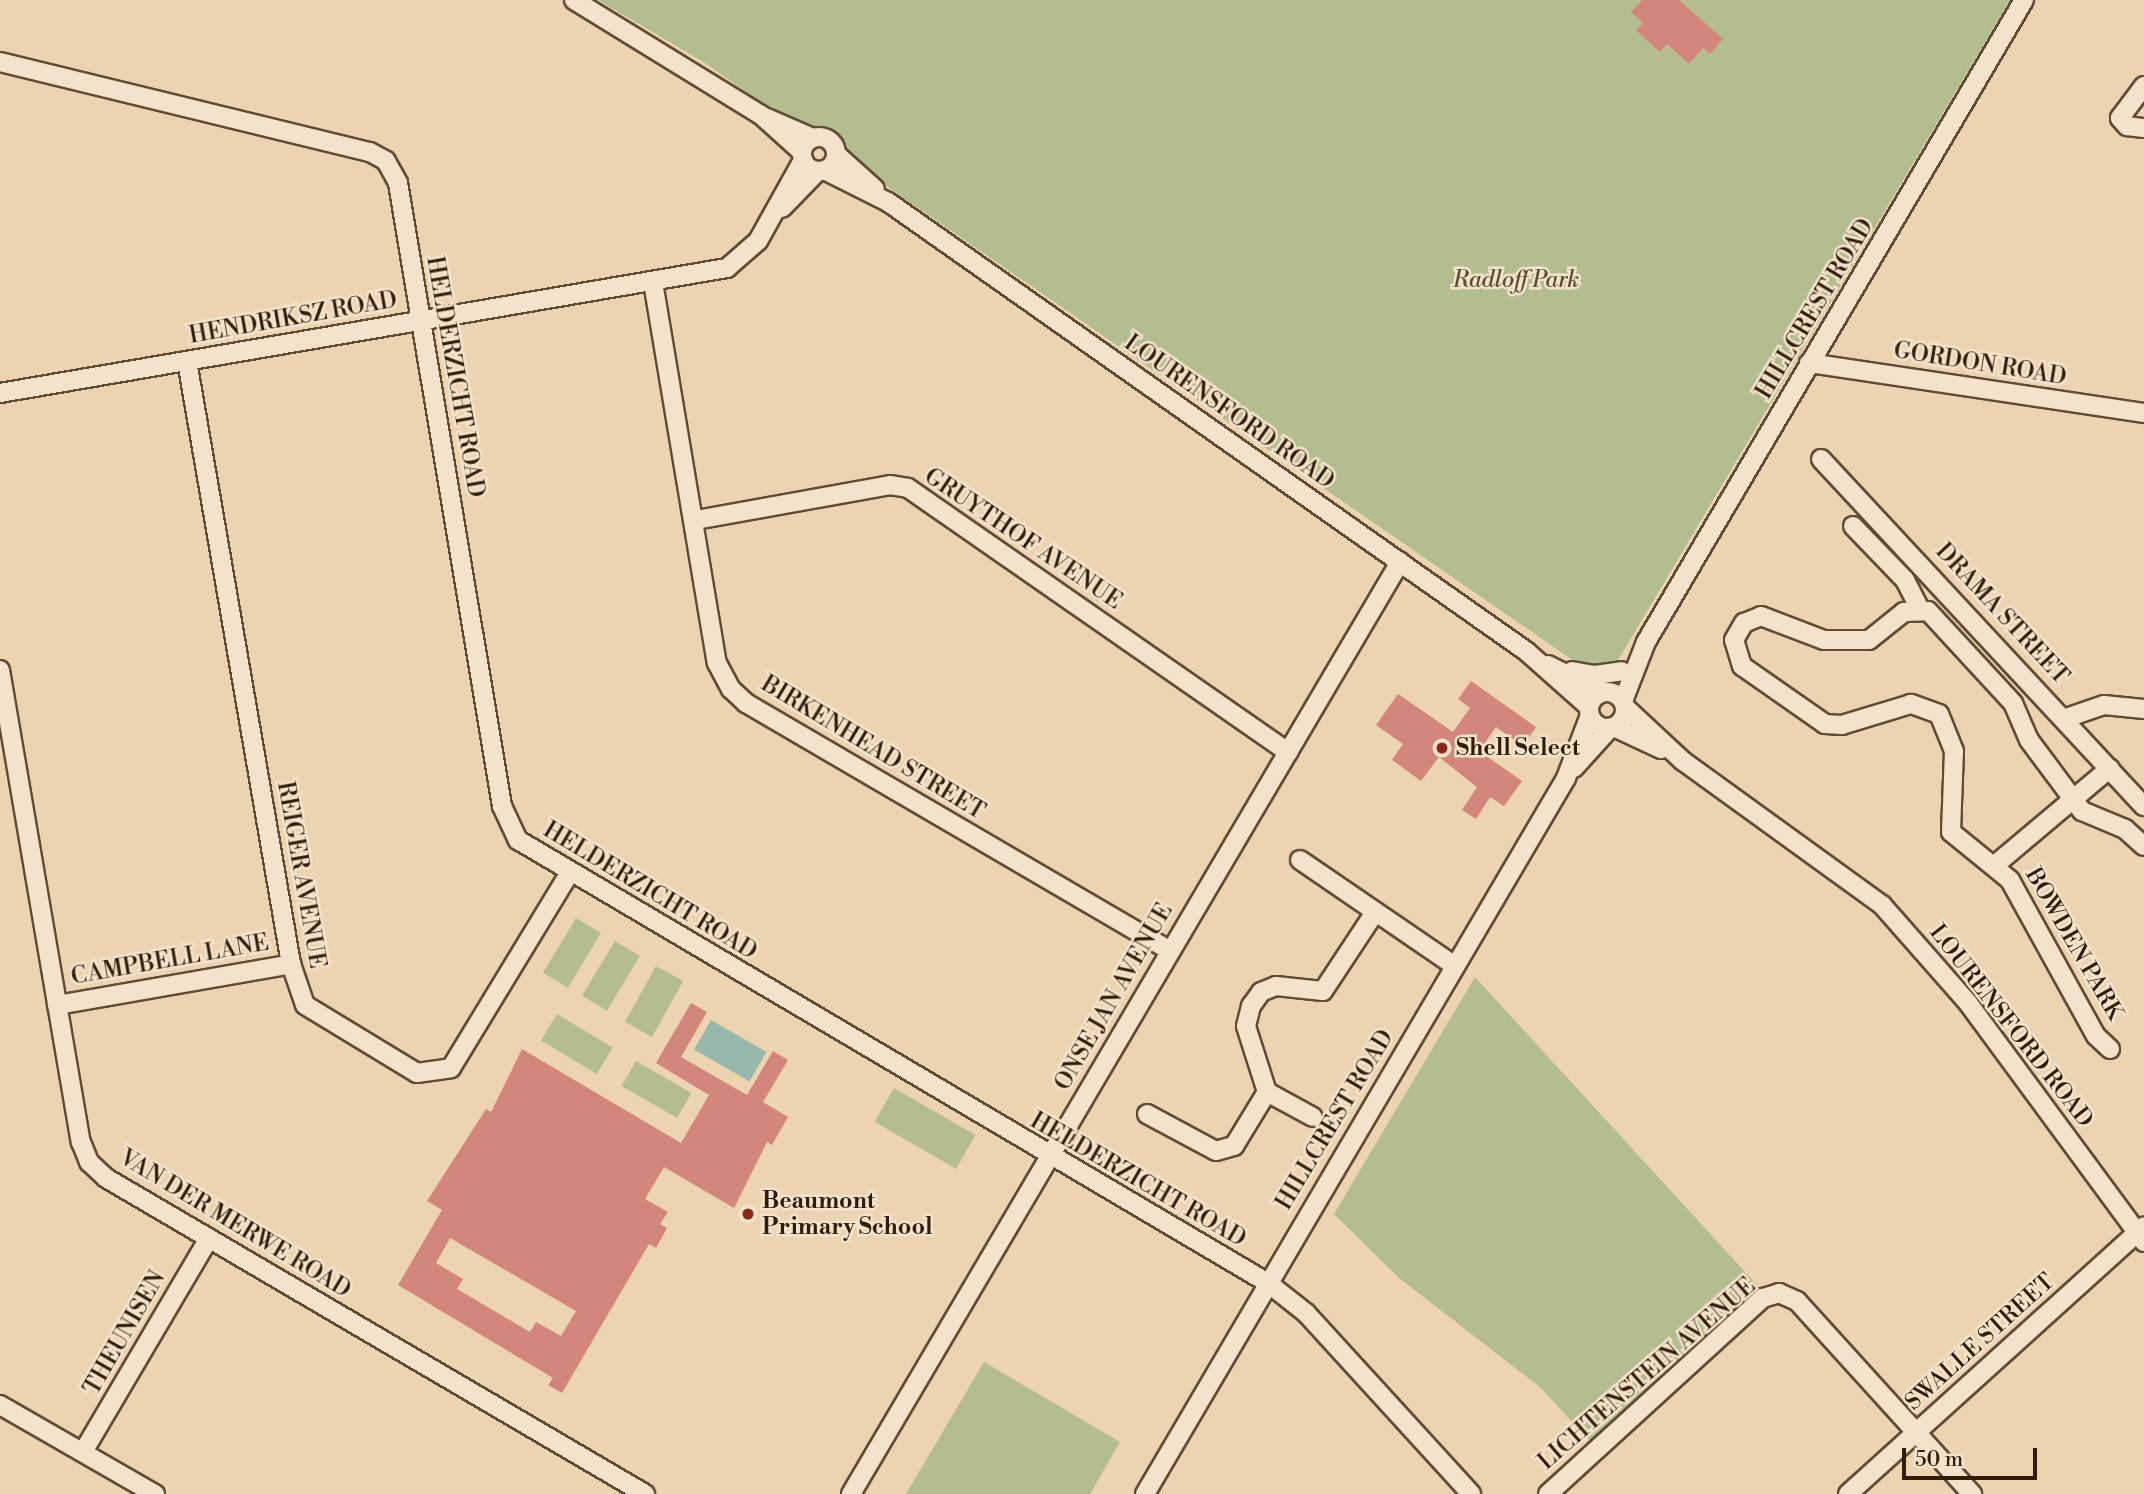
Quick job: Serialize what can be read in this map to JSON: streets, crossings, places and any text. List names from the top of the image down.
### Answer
{
  "streets": {
    "street": [
      "HILLCREST ROAD",
      "HENDRIKSZ ROAD",
      "GORDON ROAD",
      "HELDERZICHT ROAD",
      "LOURENSFORD ROAD",
      "GRUYTHOF AVENUE",
      "DRAMA STREET",
      "BIRKENHEAD STREET",
      "REIGER AVENUE",
      "BOWDEN PARK",
      "CAMPBELL LANE",
      "ONSE JAN AVENUE",
      "VAN DER MERWE ROAD",
      "THEUNISEN",
      "SWALLE STREET",
      "LICHTENSTEIN AVENUE"
    ]
  },
  "crossings": [
    ["HILLCREST ROAD", "GORDON ROAD"],
    ["HILLCREST ROAD", "HELDERZICHT ROAD"],
    ["HILLCREST ROAD", "LOURENSFORD ROAD"],
    ["HENDRIKSZ ROAD", "HELDERZICHT ROAD"],
    ["HENDRIKSZ ROAD", "LOURENSFORD ROAD"],
    ["HENDRIKSZ ROAD", "BIRKENHEAD STREET"],
    ["HENDRIKSZ ROAD", "REIGER AVENUE"],
    ["HELDERZICHT ROAD", "REIGER AVENUE"],
    ["HELDERZICHT ROAD", "ONSE JAN AVENUE"],
    ["LOURENSFORD ROAD", "ONSE JAN AVENUE"],
    ["LOURENSFORD ROAD", "SWALLE STREET"],
    ["GRUYTHOF AVENUE", "BIRKENHEAD STREET"],
    ["GRUYTHOF AVENUE", "ONSE JAN AVENUE"],
    ["DRAMA STREET", "BOWDEN PARK"],
    ["BIRKENHEAD STREET", "ONSE JAN AVENUE"],
    ["REIGER AVENUE", "CAMPBELL LANE"],
    ["CAMPBELL LANE", "VAN DER MERWE ROAD"],
    ["VAN DER MERWE ROAD", "THEUNISEN"],
    ["SWALLE STREET", "LICHTENSTEIN AVENUE"]
  ],
  "parks": ["Radloff Park"],
  "places": ["Shell Select", "Beaumont Primary School"],
  "scale_bar": "50 m"
}
